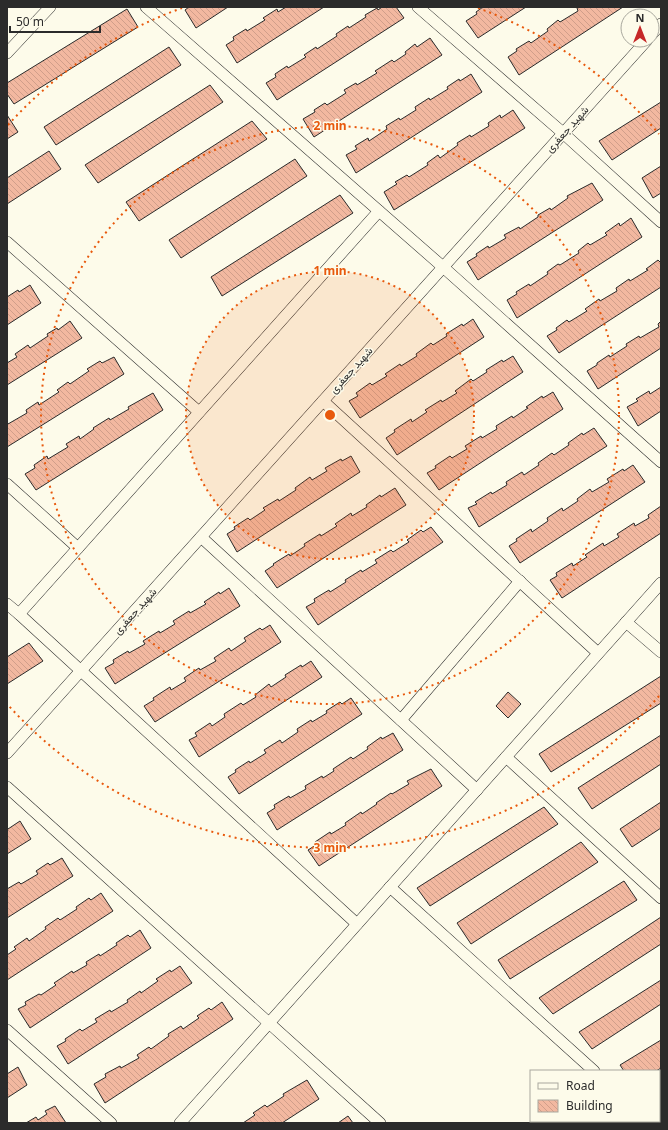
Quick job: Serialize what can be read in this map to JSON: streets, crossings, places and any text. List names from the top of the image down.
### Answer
{
  "streets": {
    "street": ["شهید جعفری"]
  },
  "legend": ["Road", "Building"],
  "scale_bar": "50 m",
  "north": "top",
  "rings": ["2 min", "1 min", "3 min"]
}
